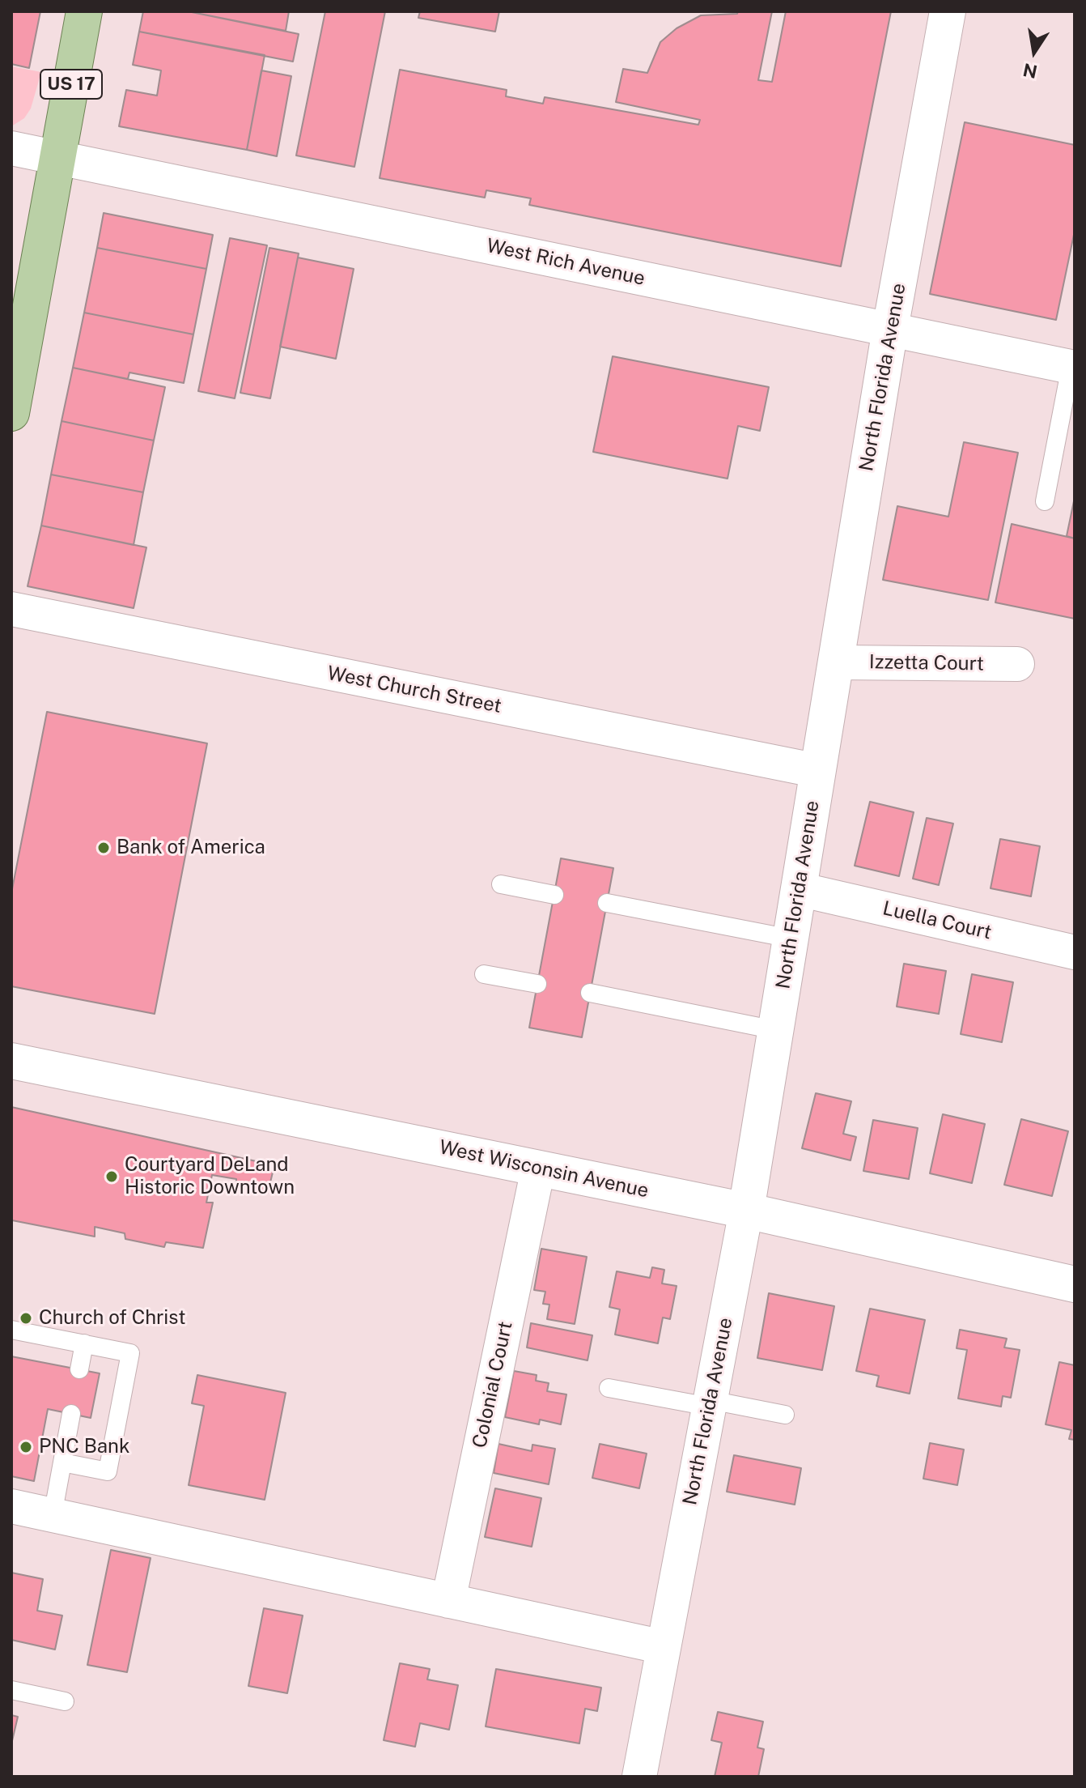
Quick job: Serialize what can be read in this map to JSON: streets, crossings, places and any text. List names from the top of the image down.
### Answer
{
  "streets": {
    "main road": ["US 17"],
    "street": [
      "West Rich Avenue",
      "North Florida Avenue",
      "Izzetta Court",
      "West Church Street",
      "Luella Court",
      "West Wisconsin Avenue",
      "Colonial Court"
    ]
  },
  "crossings": [
    ["US 17", "West Rich Avenue"],
    ["West Rich Avenue", "North Florida Avenue"],
    ["North Florida Avenue", "Izzetta Court"],
    ["North Florida Avenue", "West Church Street"],
    ["North Florida Avenue", "Luella Court"],
    ["North Florida Avenue", "West Wisconsin Avenue"],
    ["West Wisconsin Avenue", "Colonial Court"]
  ],
  "places": [
    "Bank of America",
    "Courtyard DeLand Historic Downtown",
    "Church of Christ",
    "PNC Bank"
  ],
  "north": "bottom"
}
